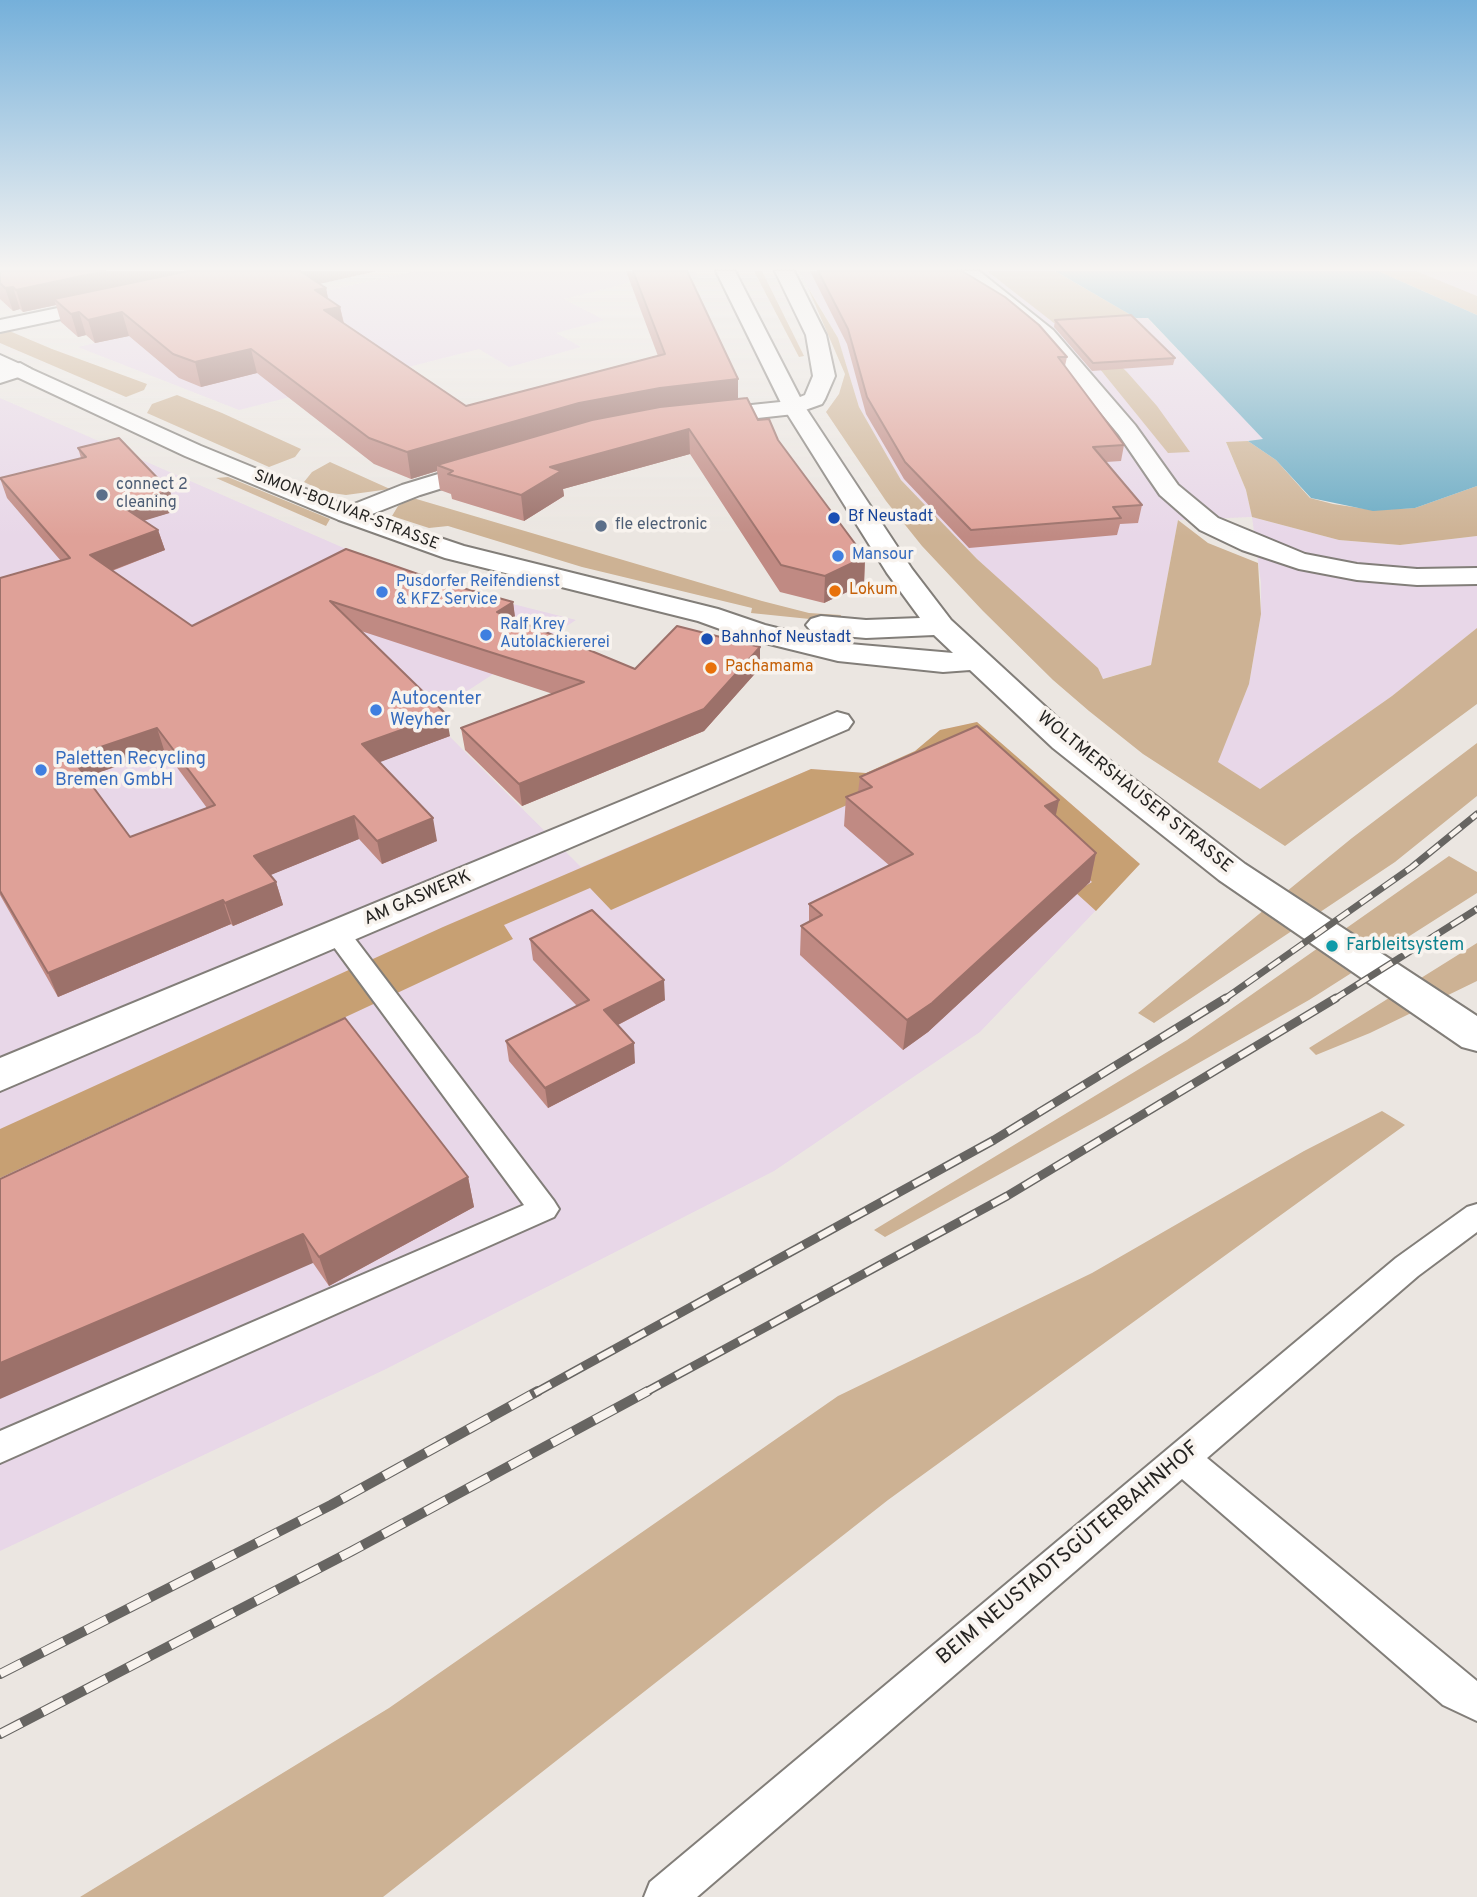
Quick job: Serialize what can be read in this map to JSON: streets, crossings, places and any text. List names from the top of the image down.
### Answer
{
  "streets": {
    "street": ["SIMON-BOLIVAR-STRASSE", "WOLTMERSHAUSER STRASSE", "AM GASWERK"],
    "lane": ["BEIM NEUSTADTSGÜTERBAHNHOF"]
  },
  "crossings": [
    ["SIMON-BOLIVAR-STRASSE", "WOLTMERSHAUSER STRASSE"]
  ],
  "places": [
    "connect 2 cleaning",
    "Bf Neustadt",
    "fle electronic",
    "Mansour",
    "Lokum",
    "Pusdorfer Reifendienst & KFZ Service",
    "Ralf Krey Autolackiererei",
    "Bahnhof Neustadt",
    "Pachamama",
    "Autocenter Weyher",
    "Paletten Recycling Bremen GmbH",
    "Farbleitsystem"
  ]
}
